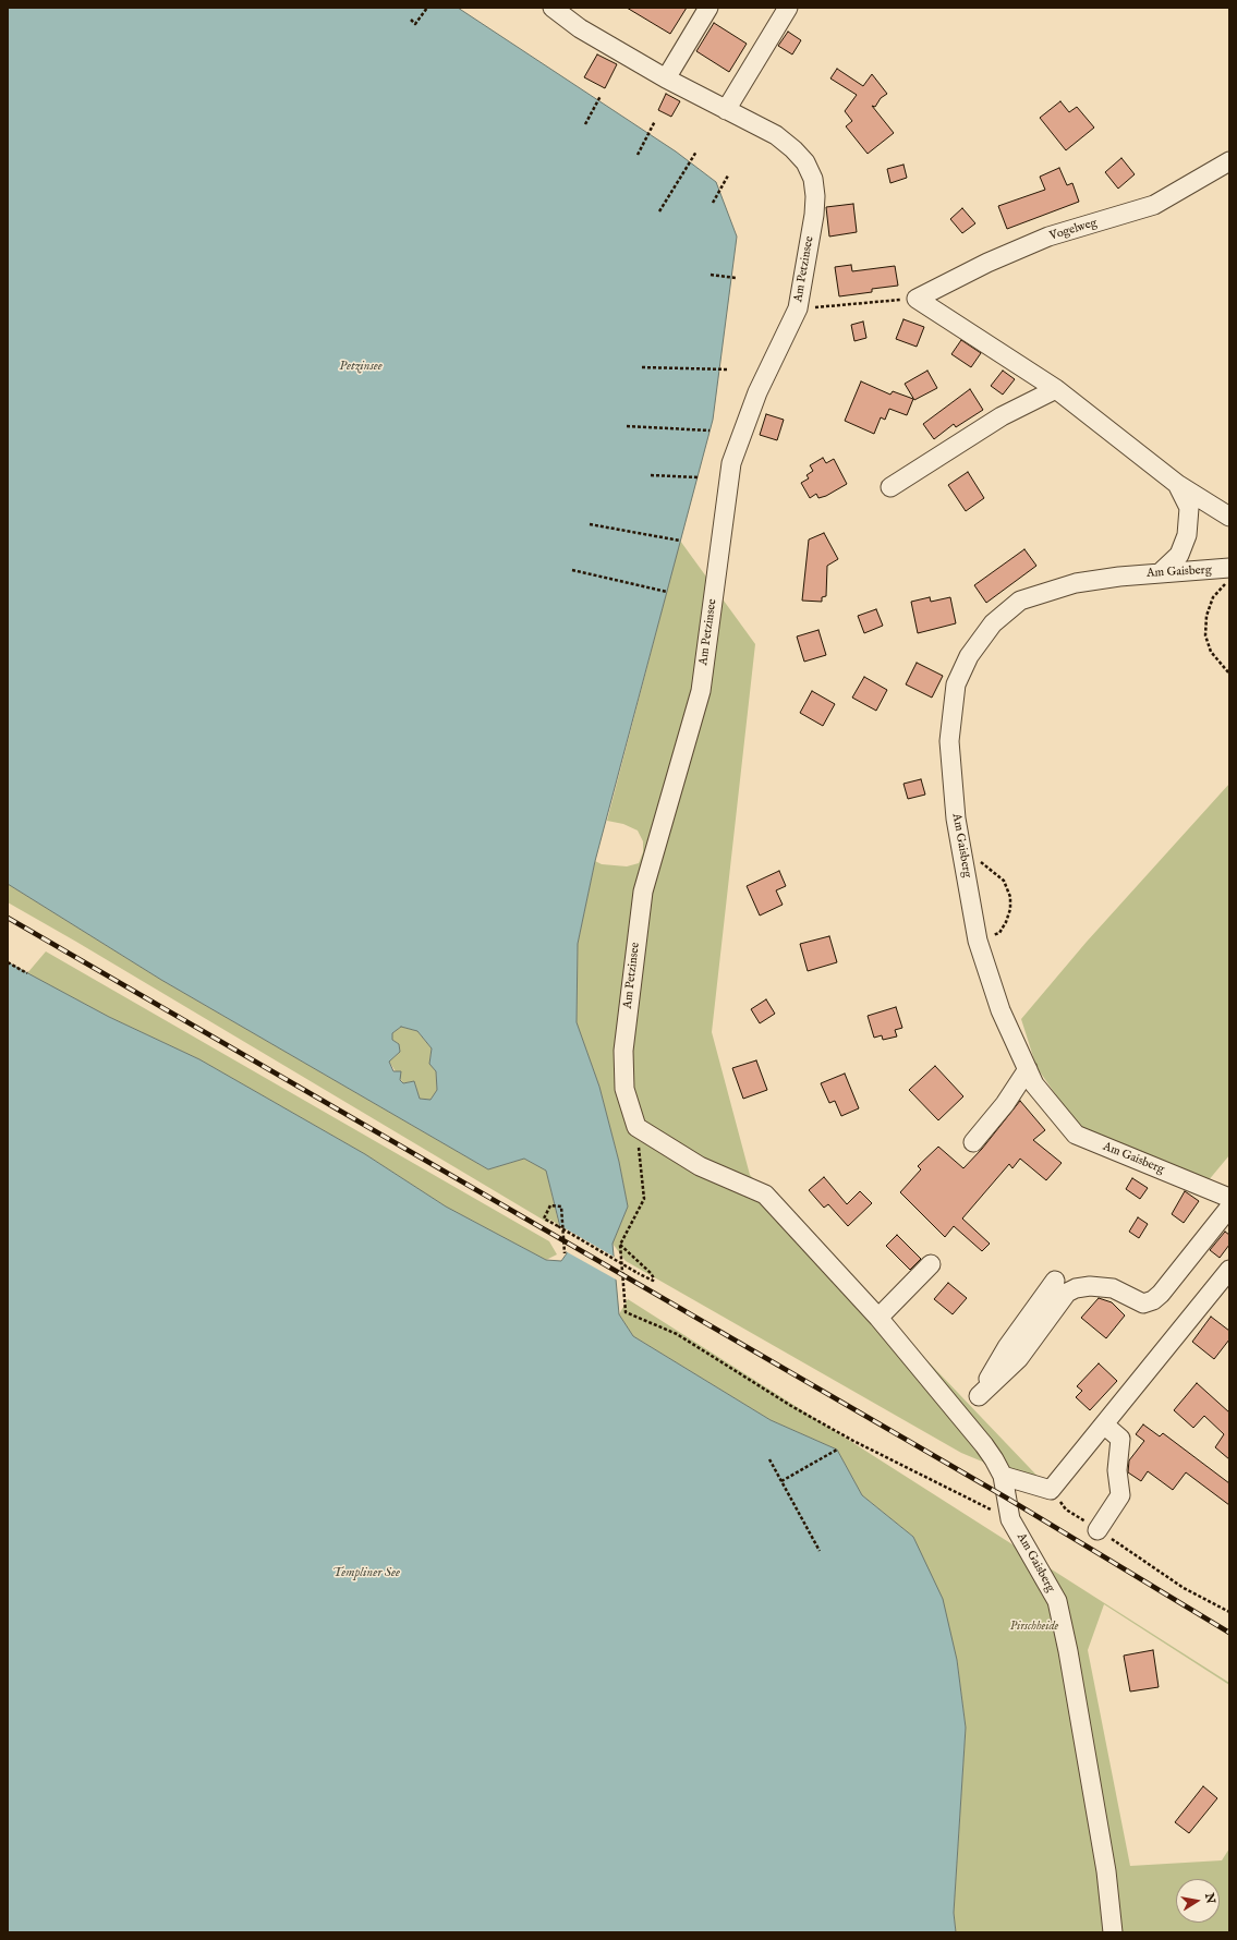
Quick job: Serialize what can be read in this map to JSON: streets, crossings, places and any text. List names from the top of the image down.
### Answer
{
  "streets": {
    "street": ["Vogelweg", "Am Petzinsee", "Am Gaisberg"]
  },
  "crossings": [
    ["Am Petzinsee", "Am Gaisberg"]
  ],
  "water": ["Petzinsee", "Templiner See"],
  "parks": ["Pirschheide"],
  "north": "right"
}
